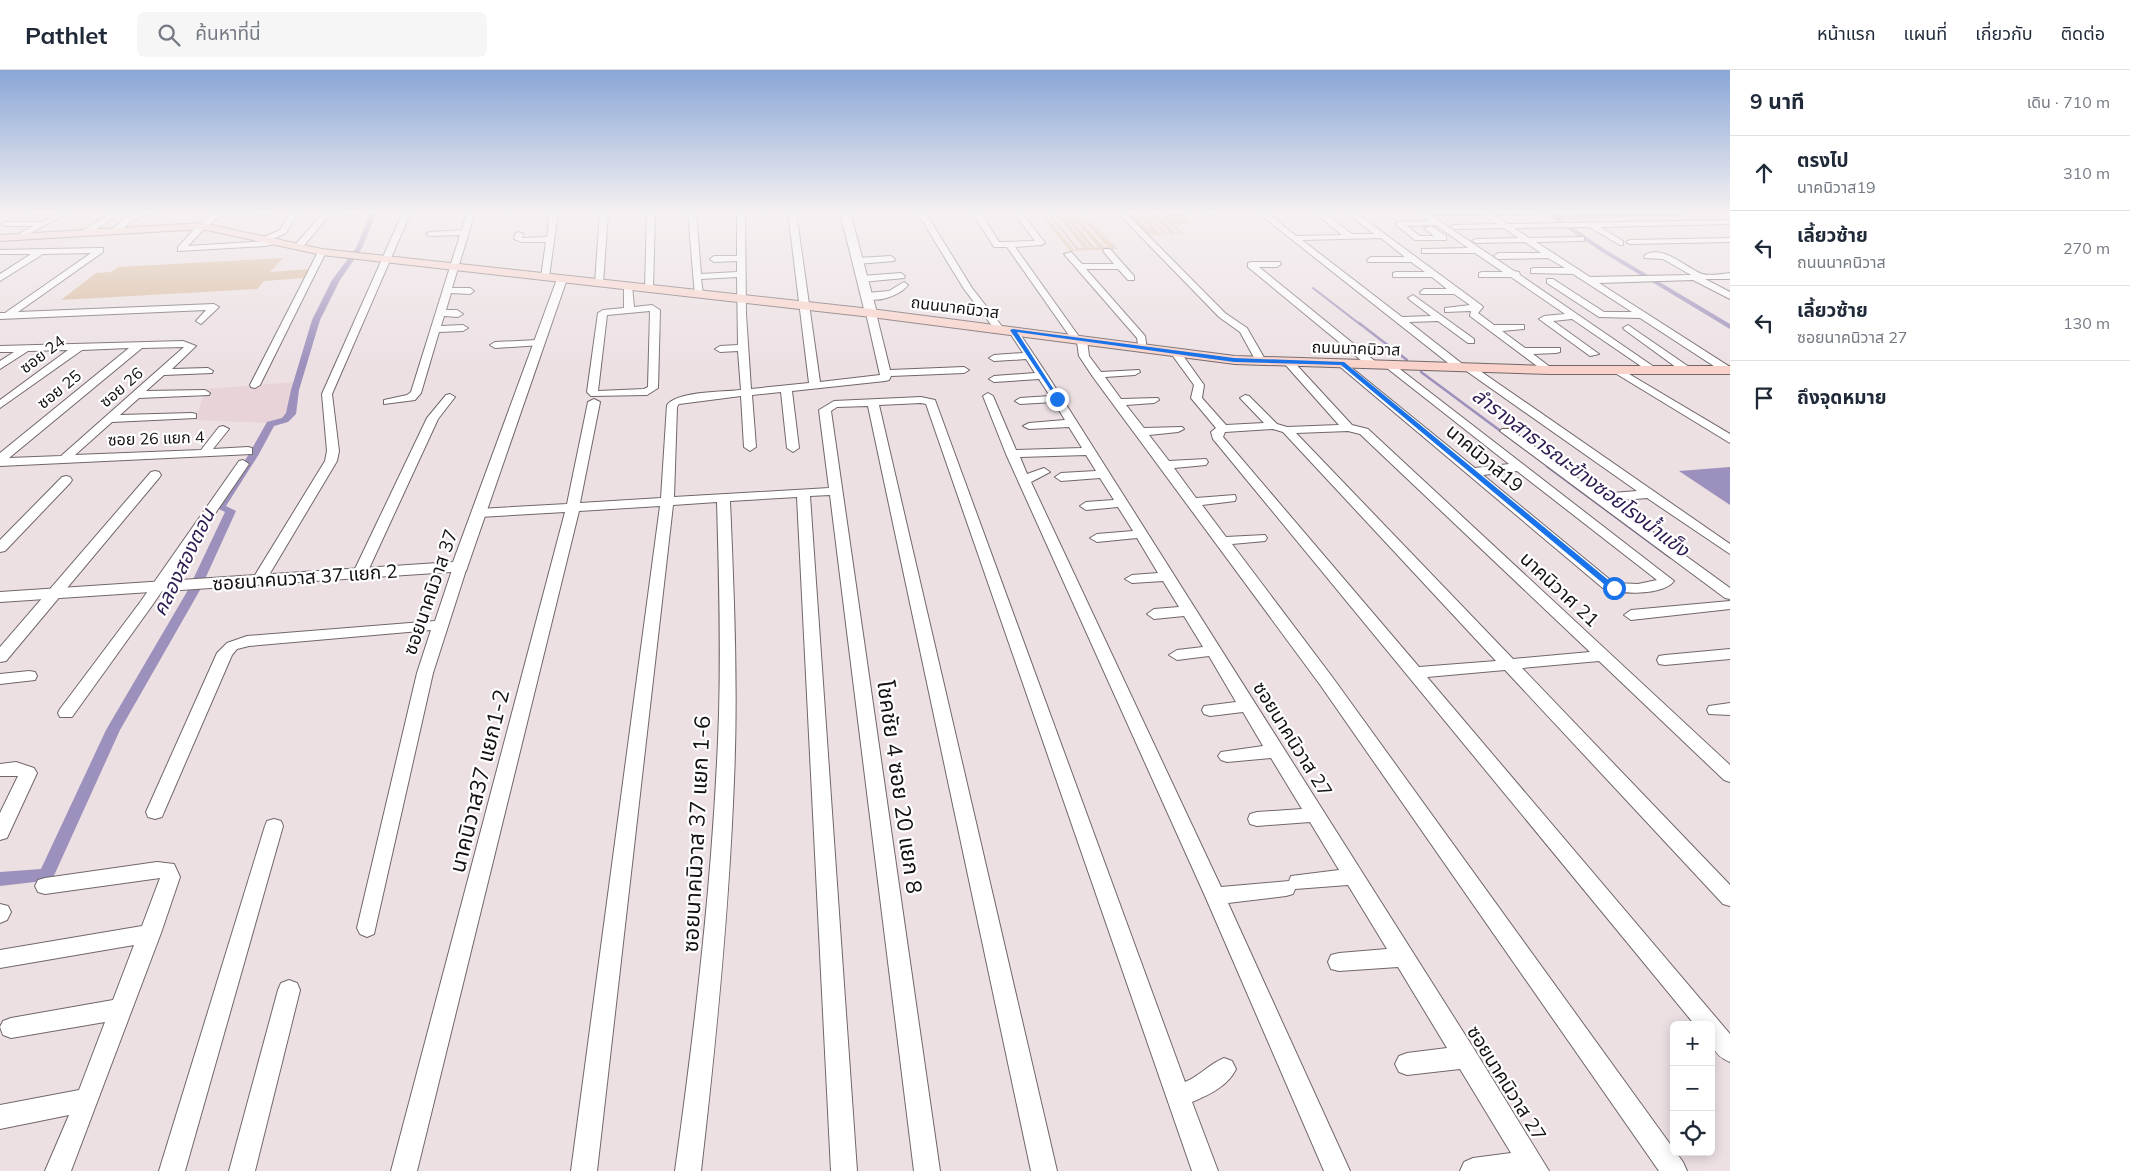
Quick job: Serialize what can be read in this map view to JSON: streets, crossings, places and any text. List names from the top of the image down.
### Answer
{
  "streets": {
    "main road": ["ถนนนาคนิวาส"],
    "street": [
      "ซอย 24",
      "ซอย 26",
      "ซอย 25",
      "ซอย 26 แยก 4",
      "นาคนิวาส19",
      "ซอยนาคนวาส 37 แยก 2",
      "นาคนิวาศ 21",
      "ซอยนาคนิวาส 37",
      "ซอยนาคนิวาส 27",
      "นาคนิวาส37 แยก1-2",
      "โชคชัย 4 ซอย 20 แยก 8",
      "ซอยนาคนิวาส 37 แยก 1-6"
    ]
  },
  "crossings": [
    ["ถนนนาคนิวาส", "นาคนิวาส19"],
    ["ถนนนาคนิวาส", "ซอยนาคนิวาส 37"],
    ["ถนนนาคนิวาส", "ซอยนาคนิวาส 27"],
    ["ซอย 26", "ซอย 25"],
    ["ซอย 26", "ซอย 26 แยก 4"],
    ["ซอย 25", "ซอย 26 แยก 4"],
    ["ซอย 26 แยก 4", "ซอยนาคนวาส 37 แยก 2"],
    ["ซอยนาคนวาส 37 แยก 2", "ซอยนาคนิวาส 37"]
  ],
  "water": ["ลำรางสาธารณะข้างซอยโรงน้ำแข็ง", "คลองสองตอน"],
  "page": {
    "header": "Pathlet",
    "search": "ค้นหาที่นี่",
    "nav": [
      "หน้าแรก",
      "แผนที่",
      "เกี่ยวกับ",
      "ติดต่อ"
    ],
    "heading": ["9 นาที", "เดิน · 710 m"],
    "list": [
      ["ตรงไป", "นาคนิวาส19", "310 m"],
      ["เลี้ยวซ้าย", "ถนนนาคนิวาส", "270 m"],
      ["เลี้ยวซ้าย", "ซอยนาคนิวาส 27", "130 m"],
      "ถึงจุดหมาย"
    ],
    "map_buttons": ["+", "−"]
  }
}
